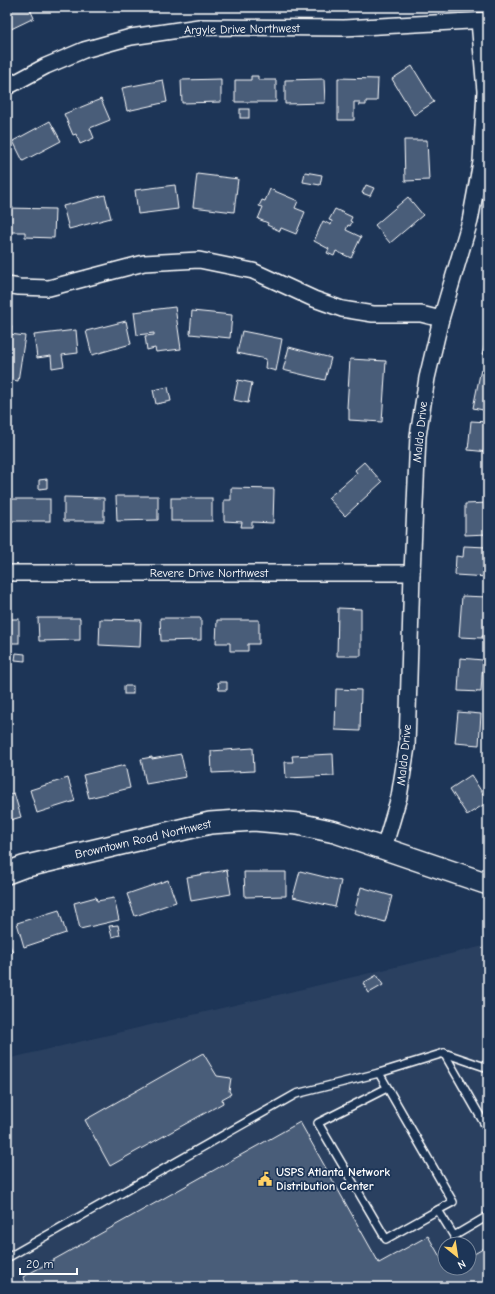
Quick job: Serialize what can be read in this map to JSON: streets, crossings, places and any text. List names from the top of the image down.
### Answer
{
  "streets": {
    "street": [
      "Argyle Drive Northwest",
      "Maldo Drive",
      "Revere Drive Northwest",
      "Browntown Road Northwest"
    ]
  },
  "crossings": [
    ["Argyle Drive Northwest", "Maldo Drive"],
    ["Maldo Drive", "Revere Drive Northwest"],
    ["Maldo Drive", "Browntown Road Northwest"]
  ],
  "places": {
    "public building": ["USPS Atlanta Network Distribution Center"]
  },
  "scale_bar": "20 m",
  "north": "bottom right"
}
